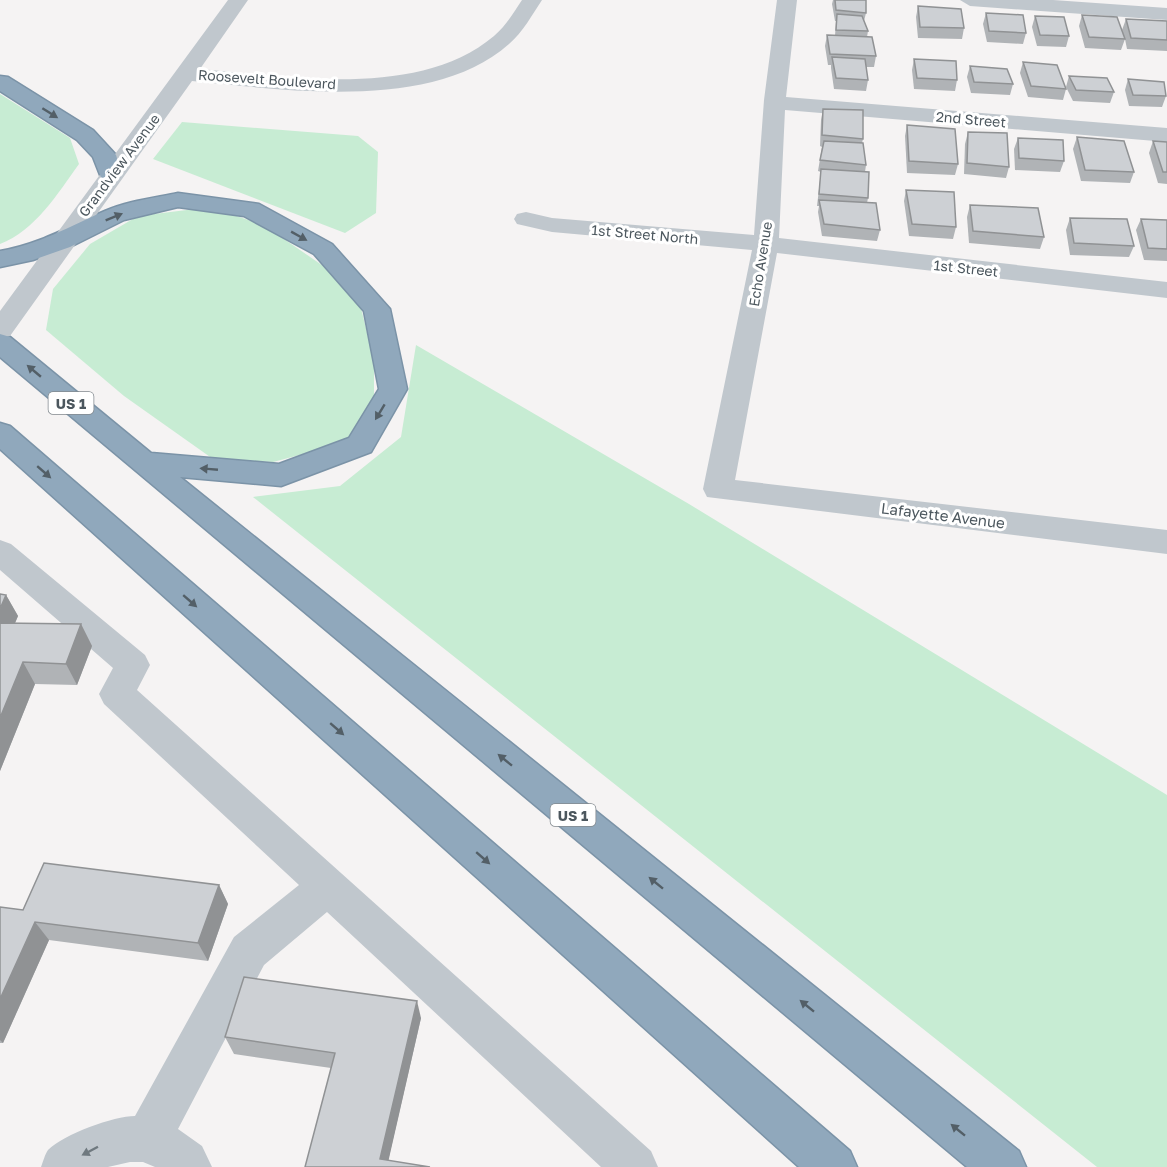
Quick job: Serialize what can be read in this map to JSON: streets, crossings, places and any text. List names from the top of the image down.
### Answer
{
  "streets": {
    "highway": ["US 1"],
    "street": [
      "Roosevelt Boulevard",
      "2nd Street",
      "Grandview Avenue",
      "1st Street North",
      "Echo Avenue",
      "1st Street",
      "Lafayette Avenue"
    ]
  },
  "crossings": [
    ["Roosevelt Boulevard", "Grandview Avenue"],
    ["2nd Street", "Echo Avenue"],
    ["1st Street North", "Echo Avenue"],
    ["1st Street North", "1st Street"],
    ["Echo Avenue", "1st Street"],
    ["Echo Avenue", "Lafayette Avenue"]
  ]
}
